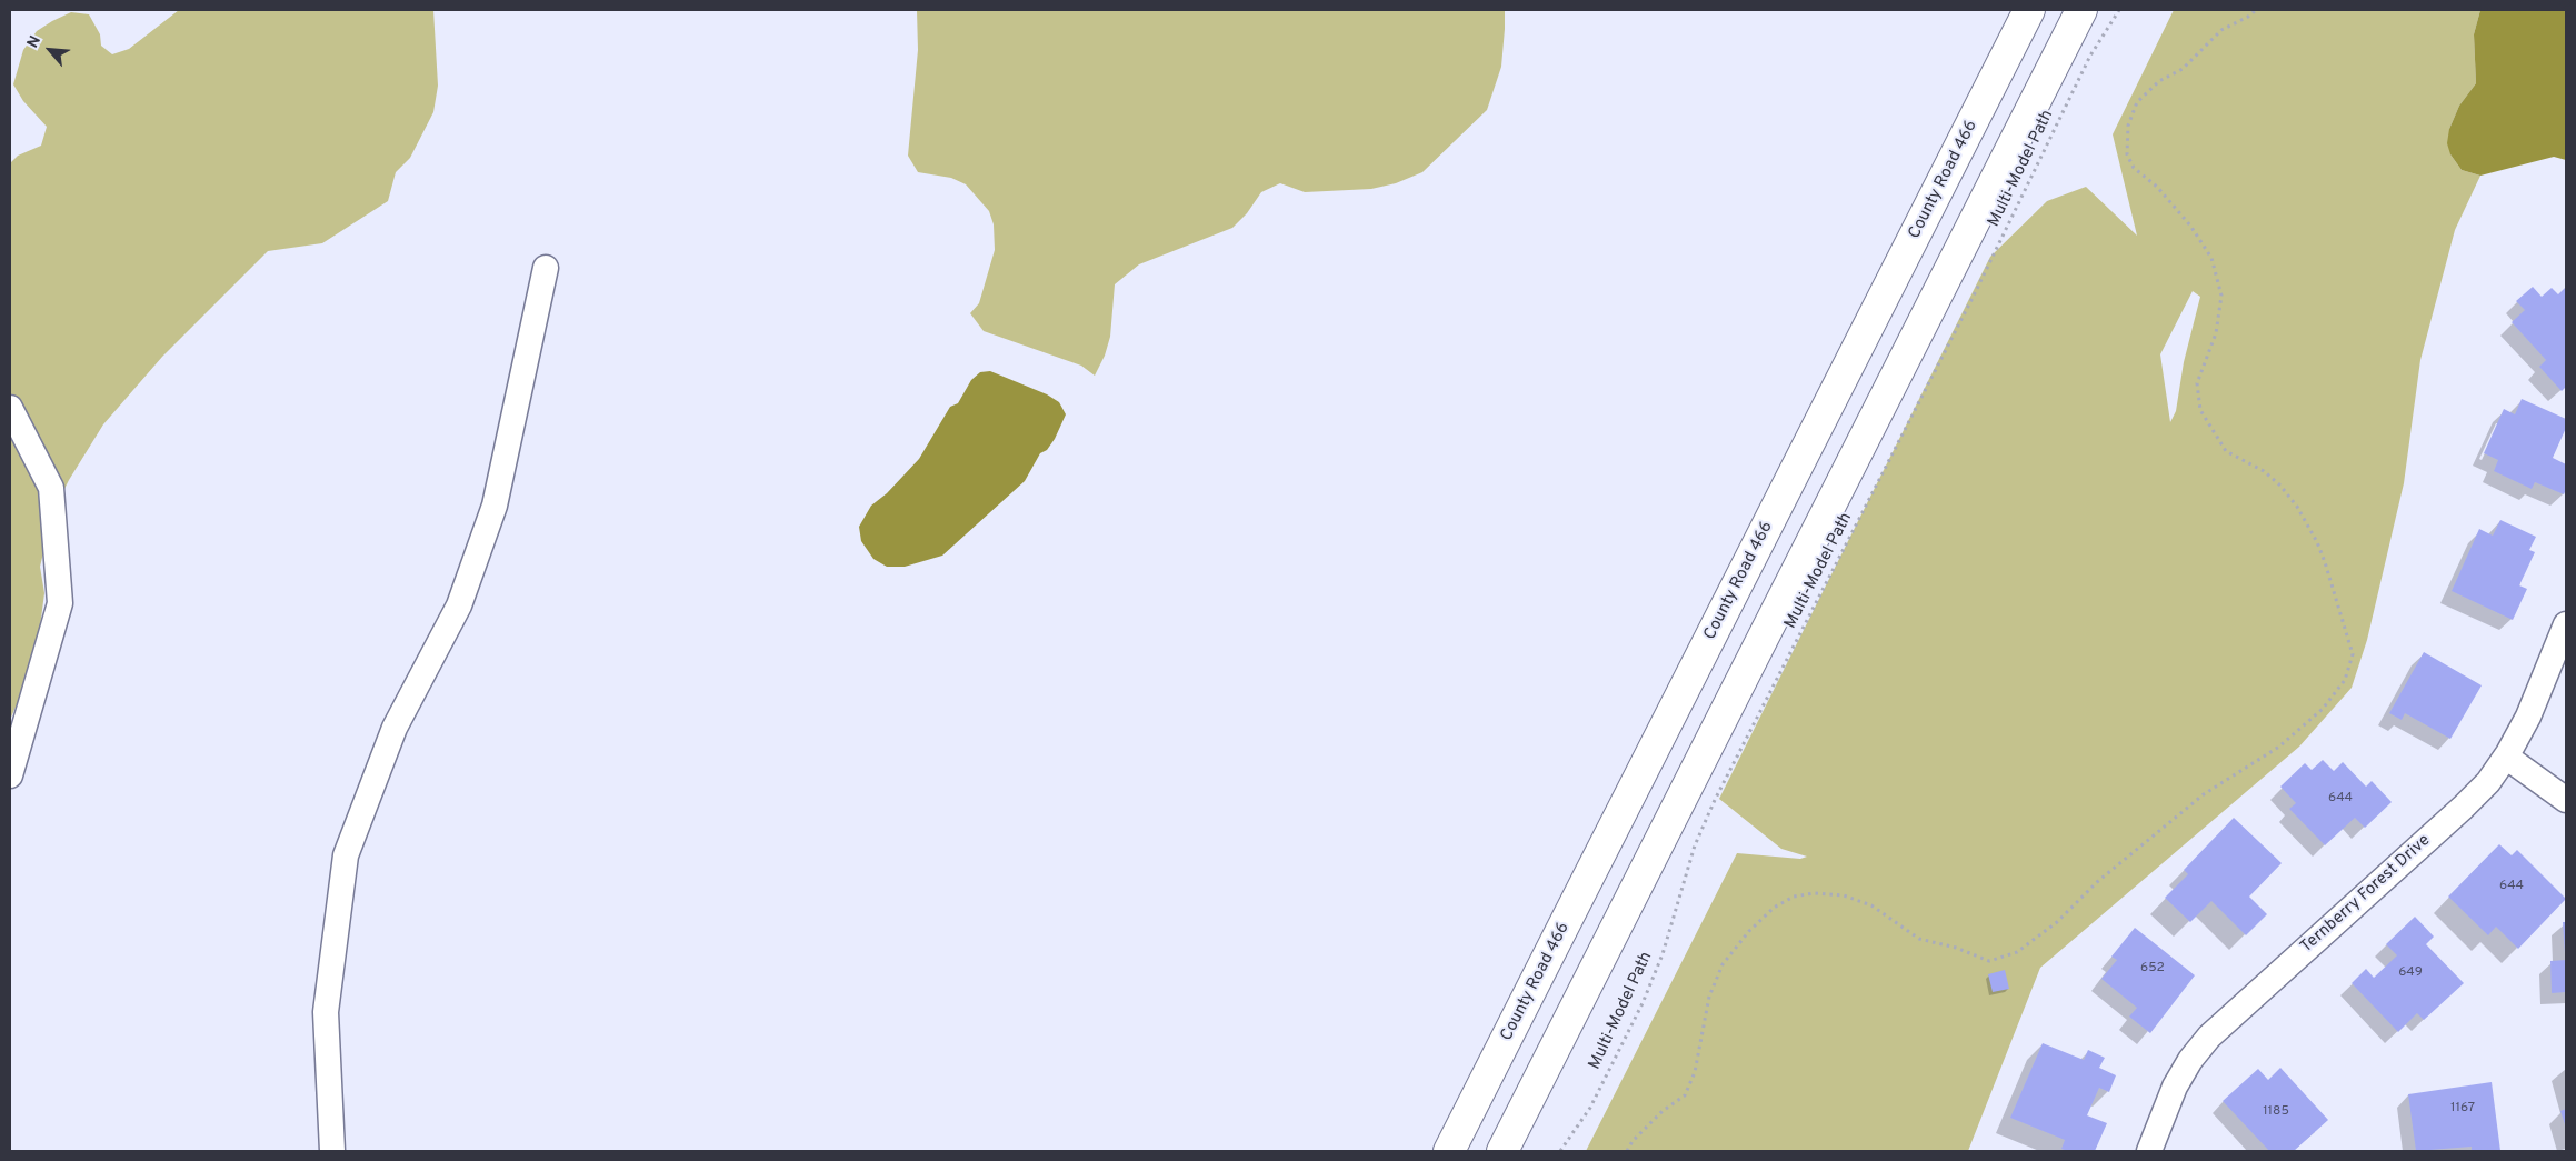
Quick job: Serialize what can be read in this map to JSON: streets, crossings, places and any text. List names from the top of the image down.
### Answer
{
  "streets": {
    "main road": ["County Road 466"],
    "street": ["Ternberry Forest Drive"],
    "path": ["Multi-Model Path"]
  },
  "house_numbers": [
    "644",
    "644",
    "652",
    "649",
    "1167",
    "1185"
  ],
  "north": "top left"
}
